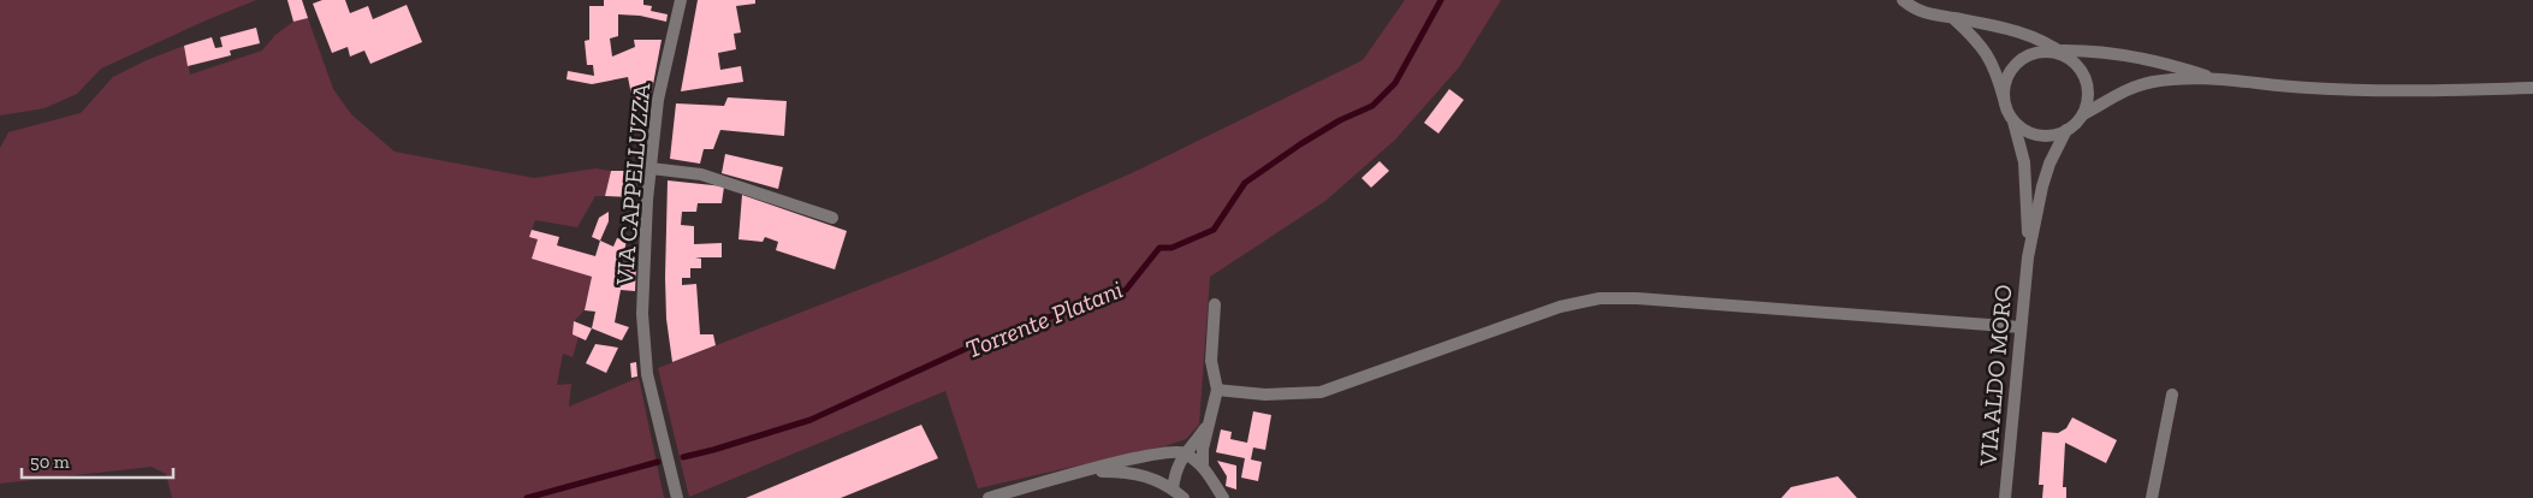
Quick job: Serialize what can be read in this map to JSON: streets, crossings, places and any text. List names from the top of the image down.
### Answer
{
  "streets": {
    "street": ["VIA CAPPELLUZZA", "VIA ALDO MORO"]
  },
  "water": ["Torrente Platani"],
  "scale_bar": "50 m"
}
